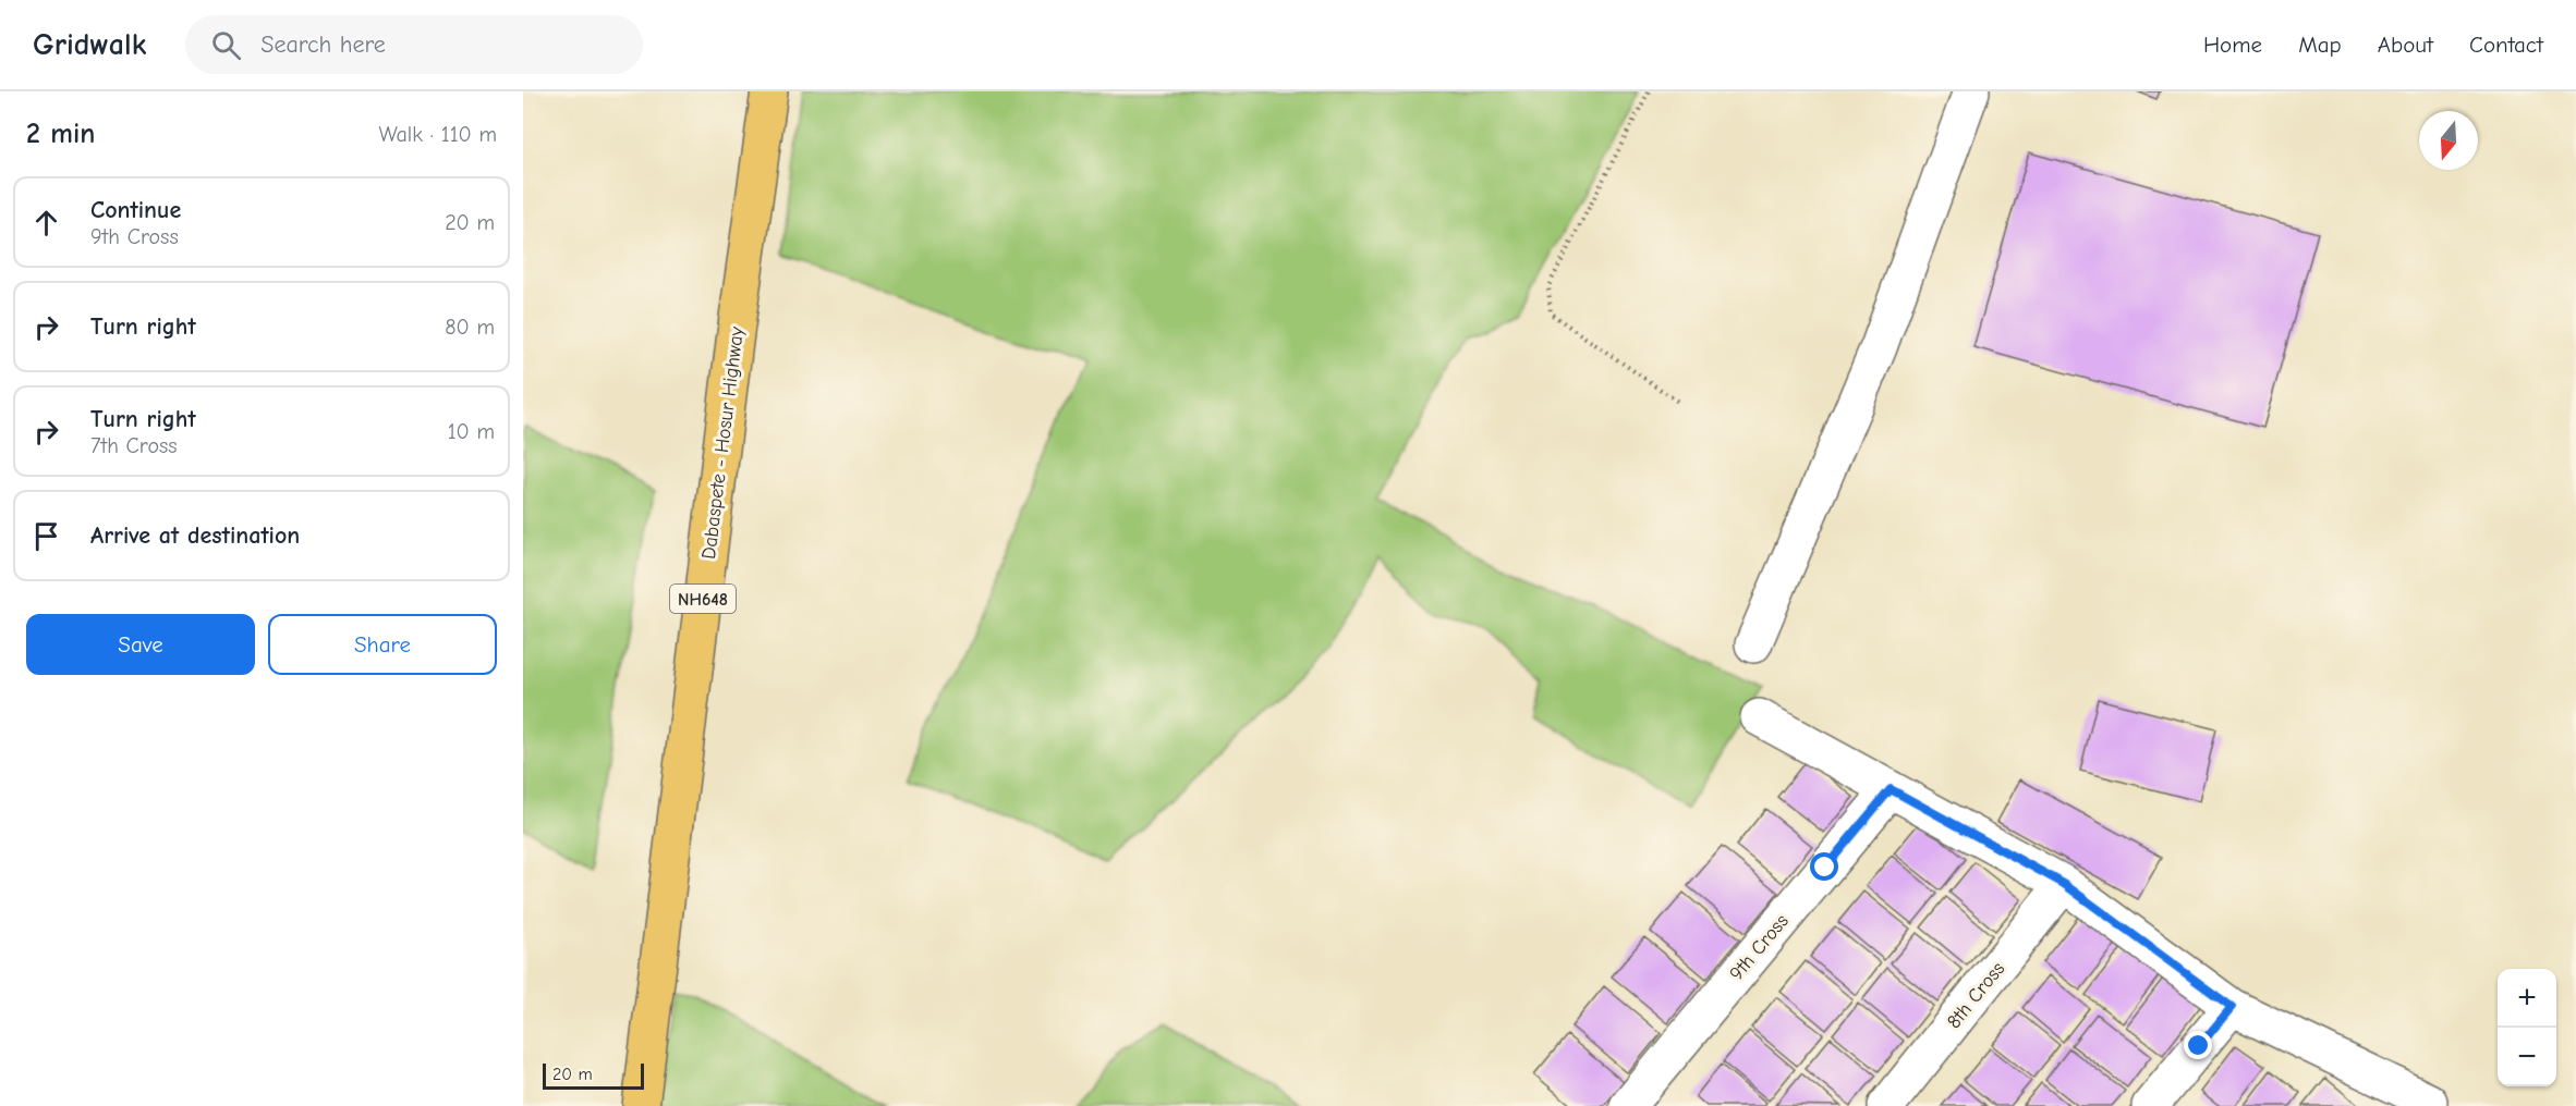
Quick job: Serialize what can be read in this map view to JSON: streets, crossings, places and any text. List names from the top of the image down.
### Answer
{
  "streets": {
    "highway": ["Dabaspete - Hosur Highway", "NH648"],
    "street": ["9th Cross", "8th Cross"]
  },
  "scale_bar": "20 m",
  "north": "bottom",
  "page": {
    "header": "Gridwalk",
    "search": "Search here",
    "nav": [
      "Home",
      "Map",
      "About",
      "Contact"
    ],
    "heading": ["2 min", "Walk · 110 m"],
    "list": [
      ["Continue", "9th Cross", "20 m"],
      ["Turn right", "80 m"],
      ["Turn right", "7th Cross", "10 m"],
      "Arrive at destination"
    ],
    "buttons": ["Save", "Share"],
    "map_buttons": ["+", "−"],
    "scale": "20 m"
  }
}
